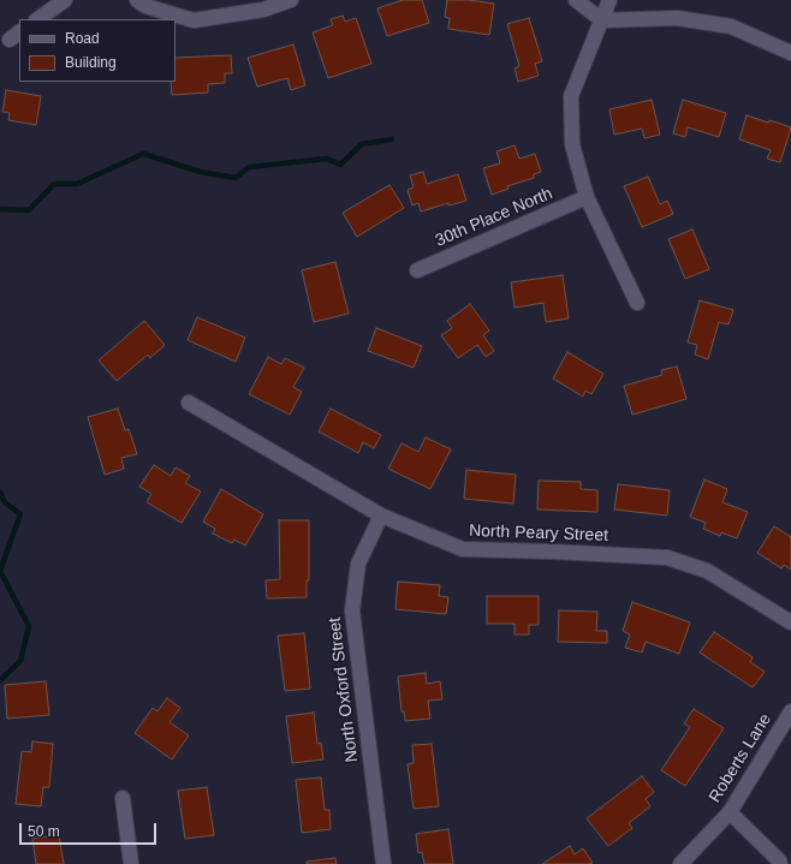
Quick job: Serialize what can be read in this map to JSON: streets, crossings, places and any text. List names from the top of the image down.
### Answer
{
  "streets": {
    "street": [
      "30th Place North",
      "North Peary Street",
      "North Oxford Street",
      "Roberts Lane"
    ]
  },
  "crossings": [
    ["North Peary Street", "North Oxford Street"]
  ],
  "legend": ["Road", "Building"],
  "scale_bar": "50 m"
}
